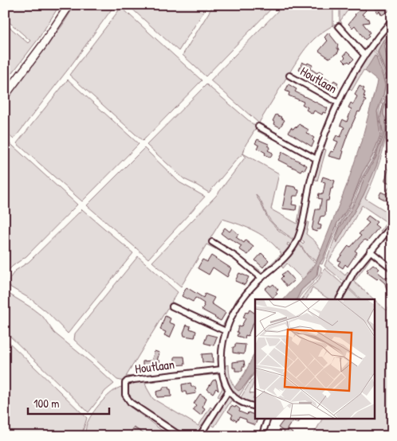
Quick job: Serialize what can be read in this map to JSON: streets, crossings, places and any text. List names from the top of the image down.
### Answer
{
  "streets": {
    "street": ["Houtlaan"]
  },
  "scale_bar": "100 m"
}
